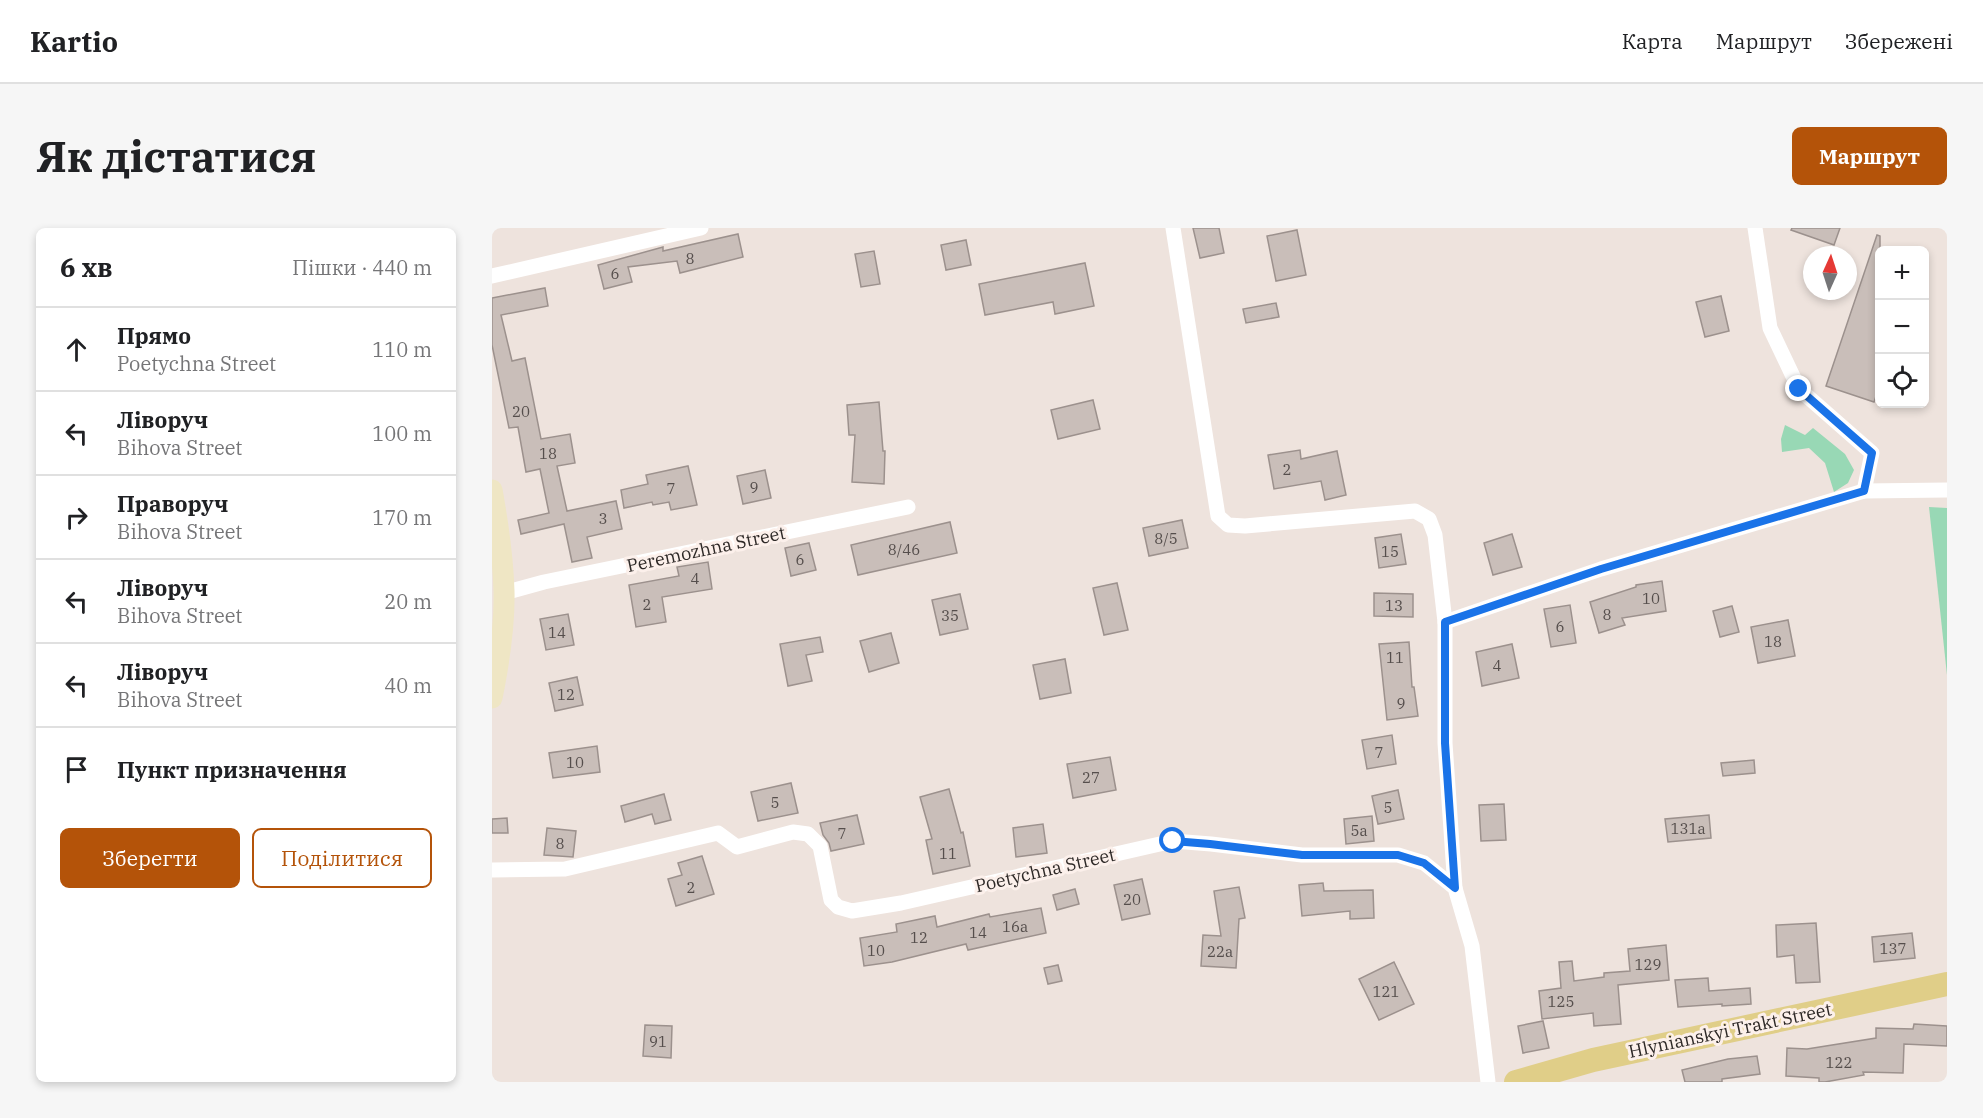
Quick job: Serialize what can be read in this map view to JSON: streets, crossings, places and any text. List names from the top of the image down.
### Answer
{
  "streets": {
    "main road": ["Hlynianskyi Trakt Street"],
    "street": ["Peremozhna Street", "Poetychna Street"]
  },
  "house_numbers": [
    "8",
    "6",
    "20",
    "18",
    "2",
    "9",
    "7",
    "3",
    "8/5",
    "8/46",
    "15",
    "6",
    "4",
    "10",
    "2",
    "13",
    "8",
    "35",
    "6",
    "14",
    "18",
    "11",
    "4",
    "12",
    "9",
    "7",
    "10",
    "27",
    "5",
    "5",
    "131а",
    "5а",
    "7",
    "8",
    "11",
    "2",
    "20",
    "16а",
    "14",
    "12",
    "137",
    "10",
    "22а",
    "129",
    "121",
    "125",
    "91",
    "122"
  ],
  "north": "top",
  "page": {
    "header": "Kartio",
    "nav": ["Карта", "Маршрут", "Збережені"],
    "buttons": [
      "Маршрут",
      ["Зберегти", "Поділитися"]
    ],
    "title": "Як дістатися",
    "heading": ["6 хв", "Пішки · 440 m"],
    "map_buttons": ["+", "−"],
    "list": [
      ["Прямо", "Poetychna Street", "110 m"],
      ["Ліворуч", "Bihova Street", "100 m"],
      ["Праворуч", "Bihova Street", "170 m"],
      ["Ліворуч", "Bihova Street", "20 m"],
      ["Ліворуч", "Bihova Street", "40 m"],
      "Пункт призначення"
    ]
  }
}
